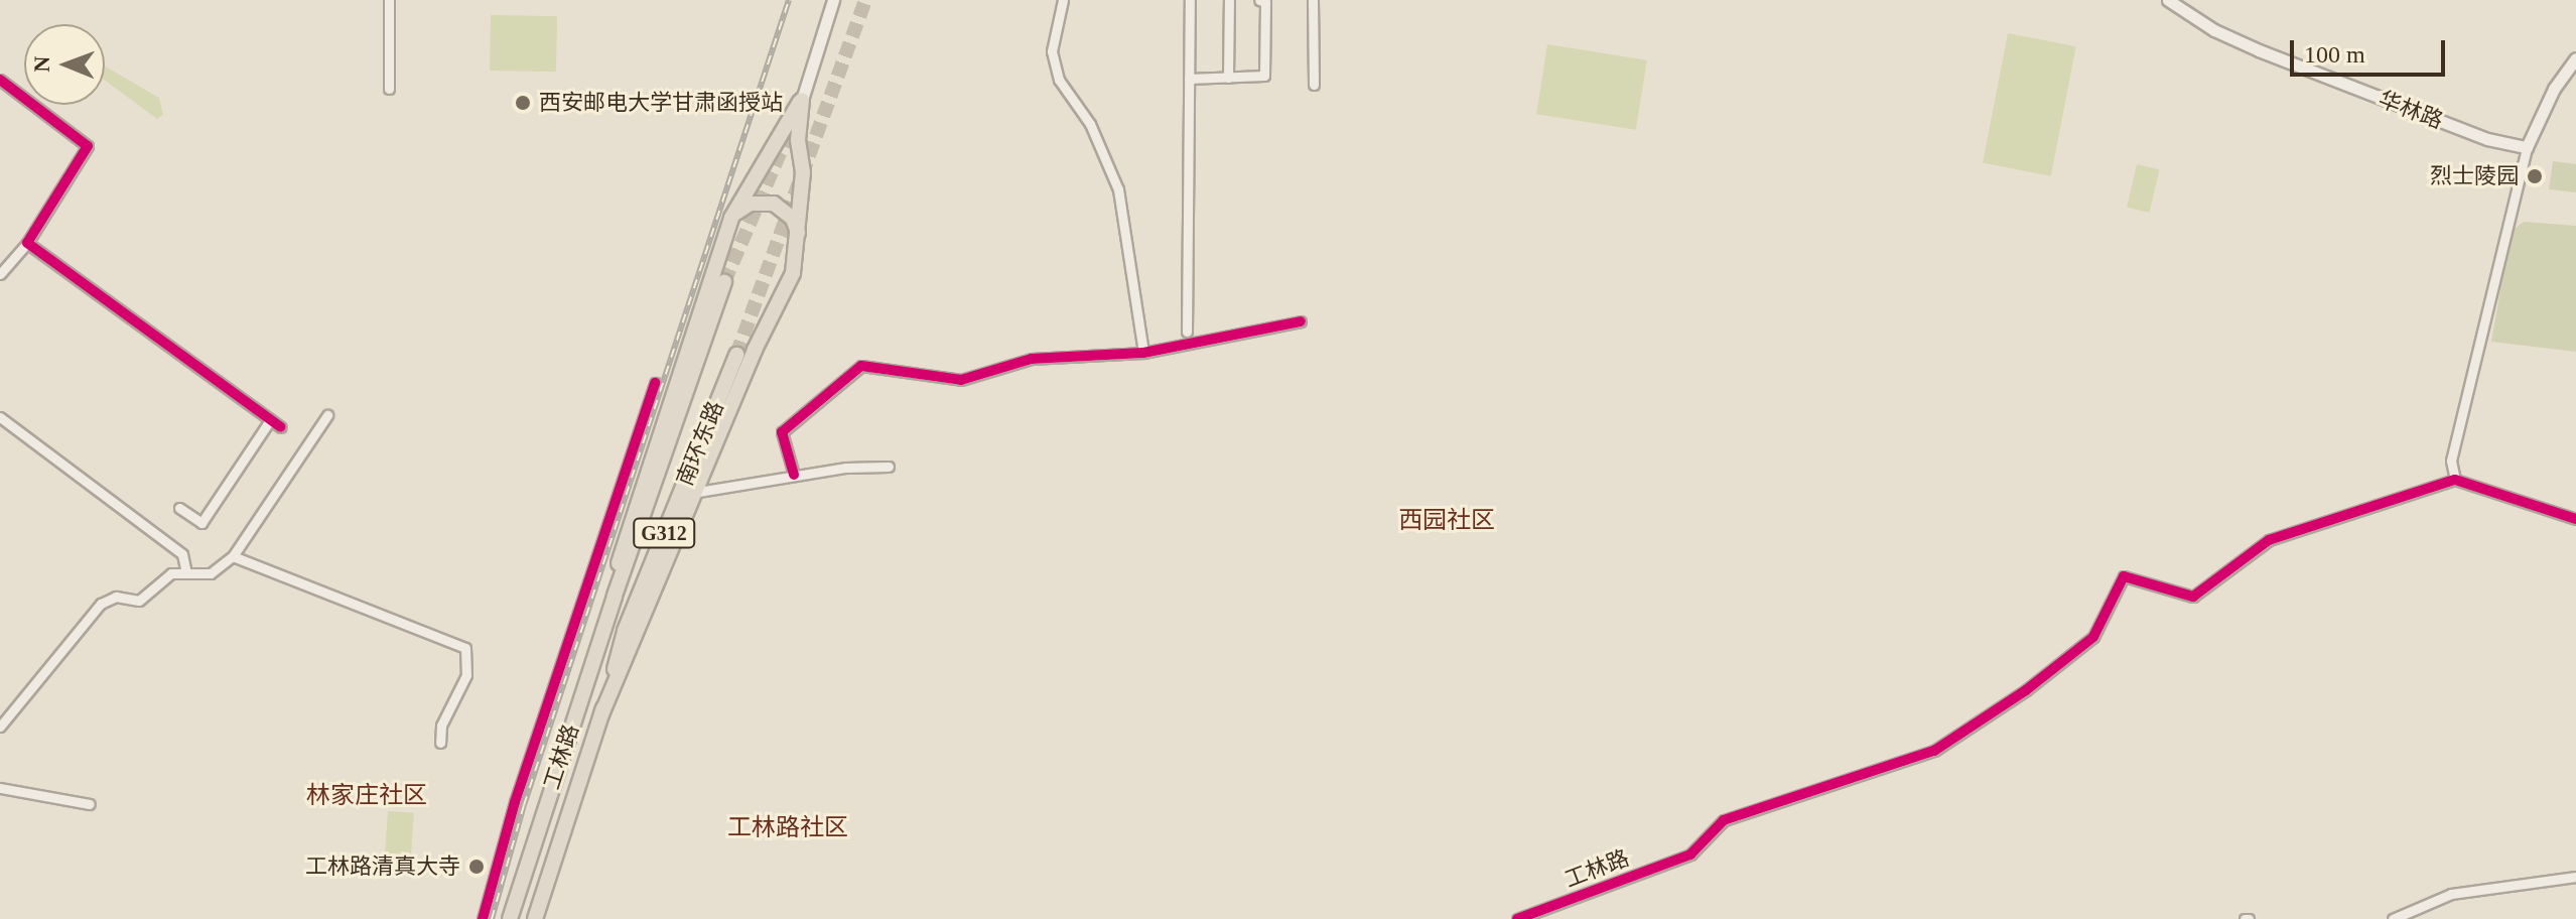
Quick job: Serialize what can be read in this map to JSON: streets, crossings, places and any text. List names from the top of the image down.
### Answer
{
  "streets": {
    "highway": ["南环东路", "G312", "工林路"],
    "street": ["华林路"]
  },
  "crossings": [
    ["南环东路", "工林路"]
  ],
  "districts": ["西园社区", "林家庄社区", "工林路社区"],
  "places": ["西安邮电大学甘肃函授站", "烈士陵园", "工林路清真大寺"],
  "scale_bar": "100 m",
  "north": "left"
}
